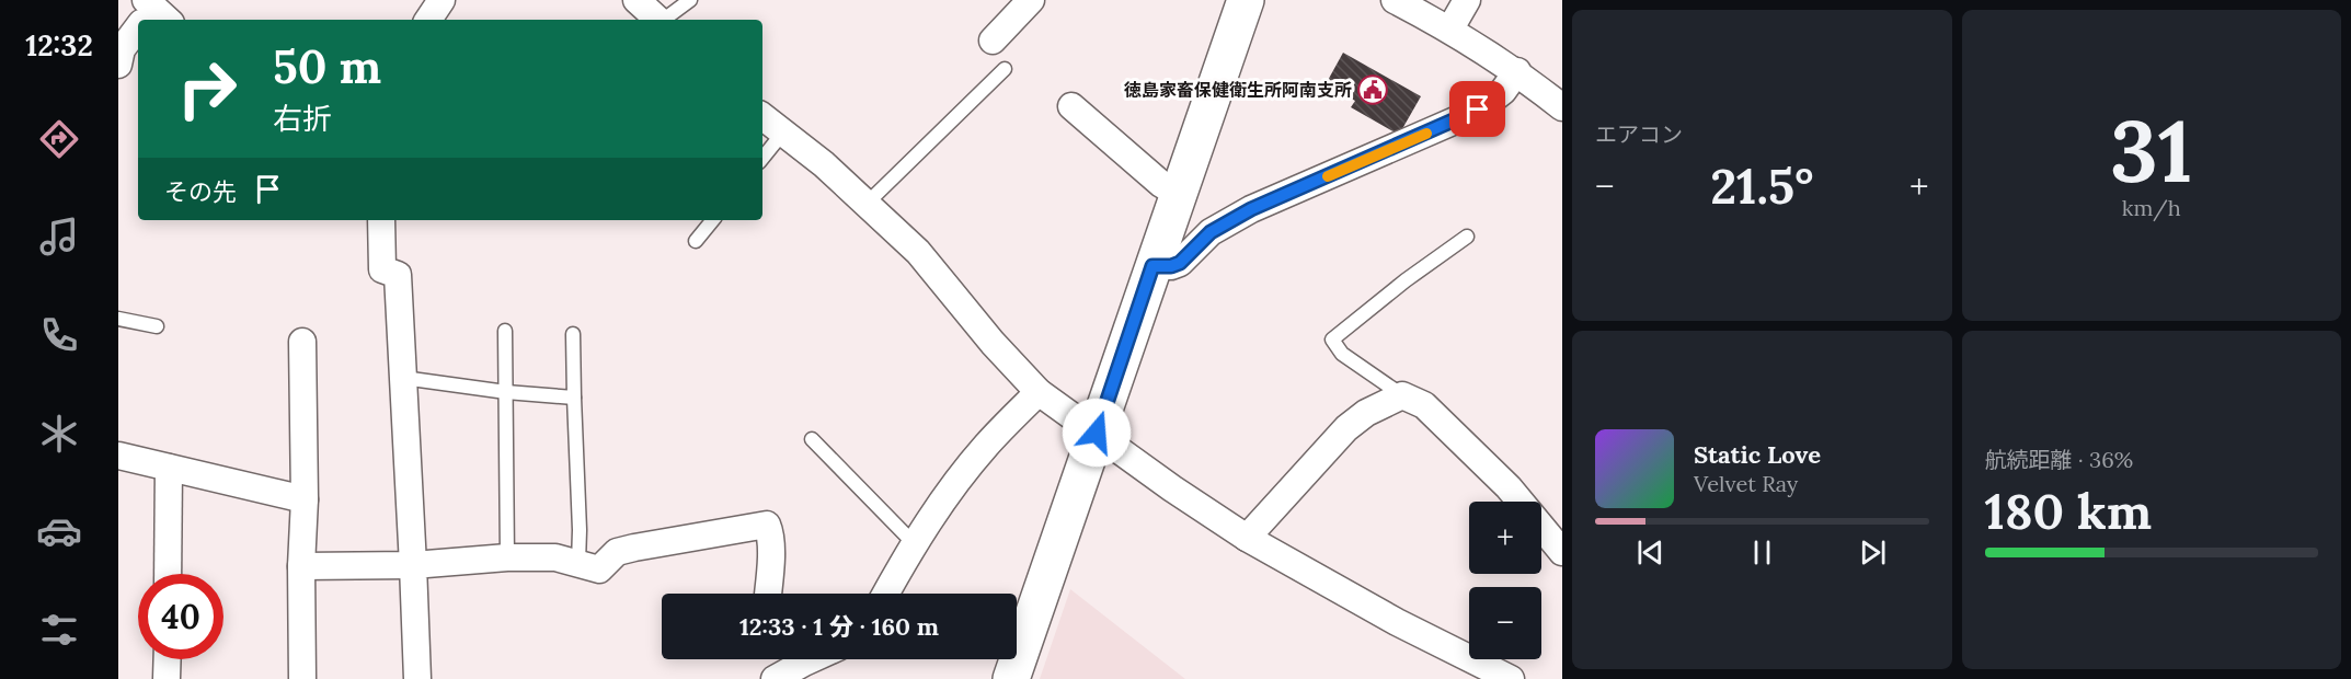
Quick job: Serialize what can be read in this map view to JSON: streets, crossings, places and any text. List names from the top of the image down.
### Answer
{
  "places": {
    "public building": ["徳島家畜保健衛生所阿南支所"]
  },
  "page": {
    "tabs": "12:32",
    "tile": [
      "エアコン",
      ["31", "km/h"],
      ["航続距離 · 36%", "180 km"]
    ],
    "turn": ["50 m", "右折"],
    "then": "その先",
    "heat": ["−", "21.5°", "+"],
    "song": ["Static Love", "Velvet Ray"],
    "map_buttons": ["+", "−"],
    "limit": "40",
    "trip": "12:33 · 1 分 · 160 m"
  }
}
